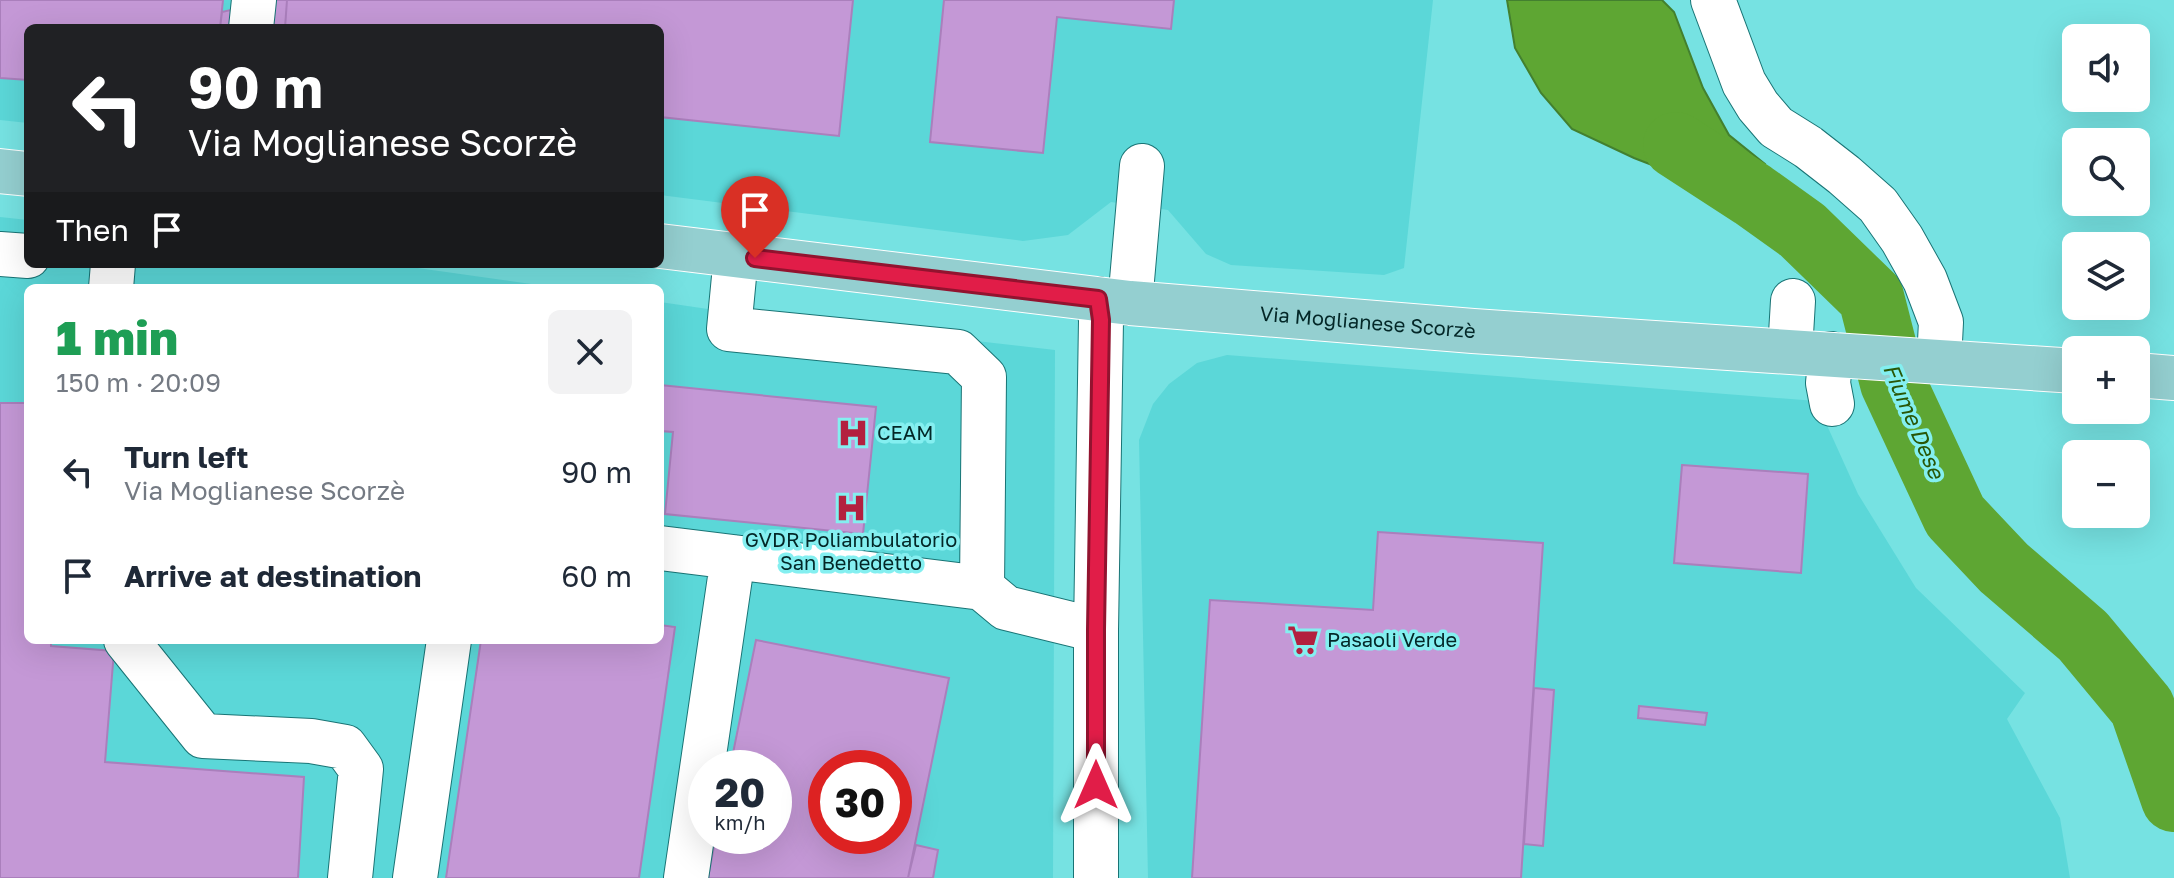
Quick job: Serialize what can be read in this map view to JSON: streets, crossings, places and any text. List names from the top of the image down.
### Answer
{
  "streets": {
    "main road": ["Via Moglianese Scorzè"]
  },
  "water": ["Fiume Dese"],
  "places": {
    "hospital": ["CEAM", "GVDR Poliambulatorio San Benedetto"],
    "supermarket": ["Pasaoli Verde"]
  },
  "page": {
    "map_buttons": ["+", "−"],
    "turn": ["90 m", "Via Moglianese Scorzè"],
    "then": "Then",
    "heading": ["1 min", "150 m · 20:09"],
    "list": [
      {
        "name": "Turn left",
        "note": "Via Moglianese Scorzè",
        "value": "90 m"
      },
      {
        "name": "Arrive at destination",
        "value": "60 m"
      }
    ],
    "speed": "20 km/h",
    "limit": "30"
  }
}
